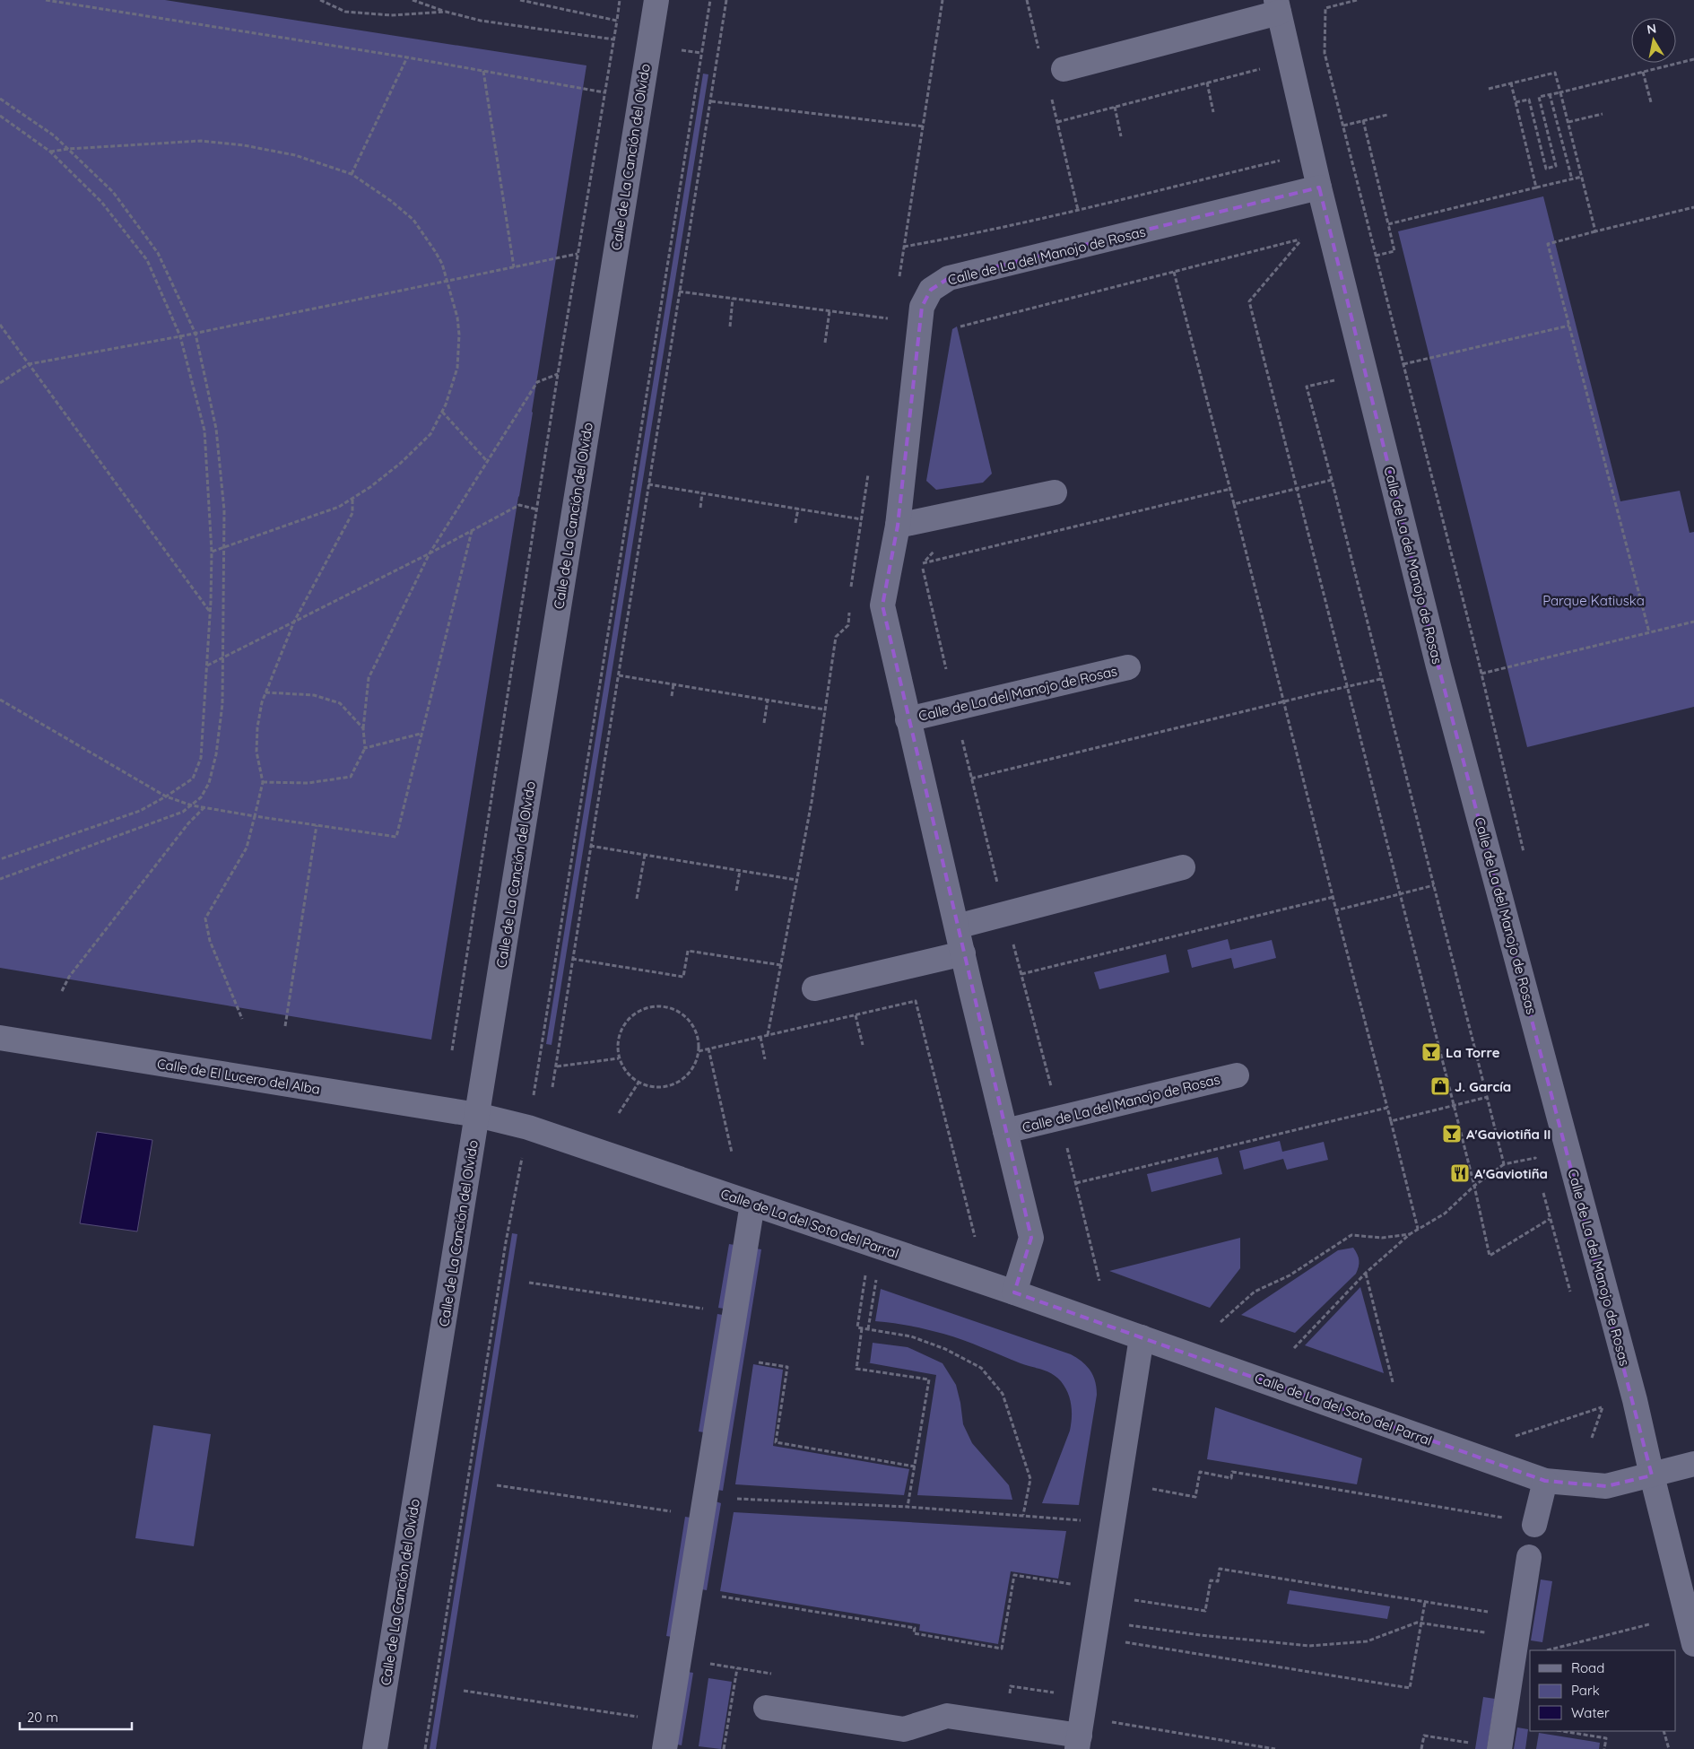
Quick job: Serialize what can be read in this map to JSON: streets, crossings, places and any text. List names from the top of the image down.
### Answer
{
  "streets": {
    "street": [
      "Calle de La Canción del Olvido",
      "Calle de La del Manojo de Rosas",
      "Calle de El Lucero del Alba",
      "Calle de La del Soto del Parral"
    ]
  },
  "crossings": [
    ["Calle de La Canción del Olvido", "Calle de El Lucero del Alba"],
    ["Calle de La Canción del Olvido", "Calle de La del Soto del Parral"],
    ["Calle de La del Manojo de Rosas", "Calle de La del Soto del Parral"],
    ["Calle de El Lucero del Alba", "Calle de La del Soto del Parral"]
  ],
  "parks": ["Parque Katiuska"],
  "places": {
    "bar": ["La Torre", "A'Gaviotiña II"],
    "shop": ["J. García"],
    "restaurant": ["A'Gaviotiña"]
  },
  "legend": ["Road", "Park", "Water"],
  "scale_bar": "20 m",
  "north": "top"
}
